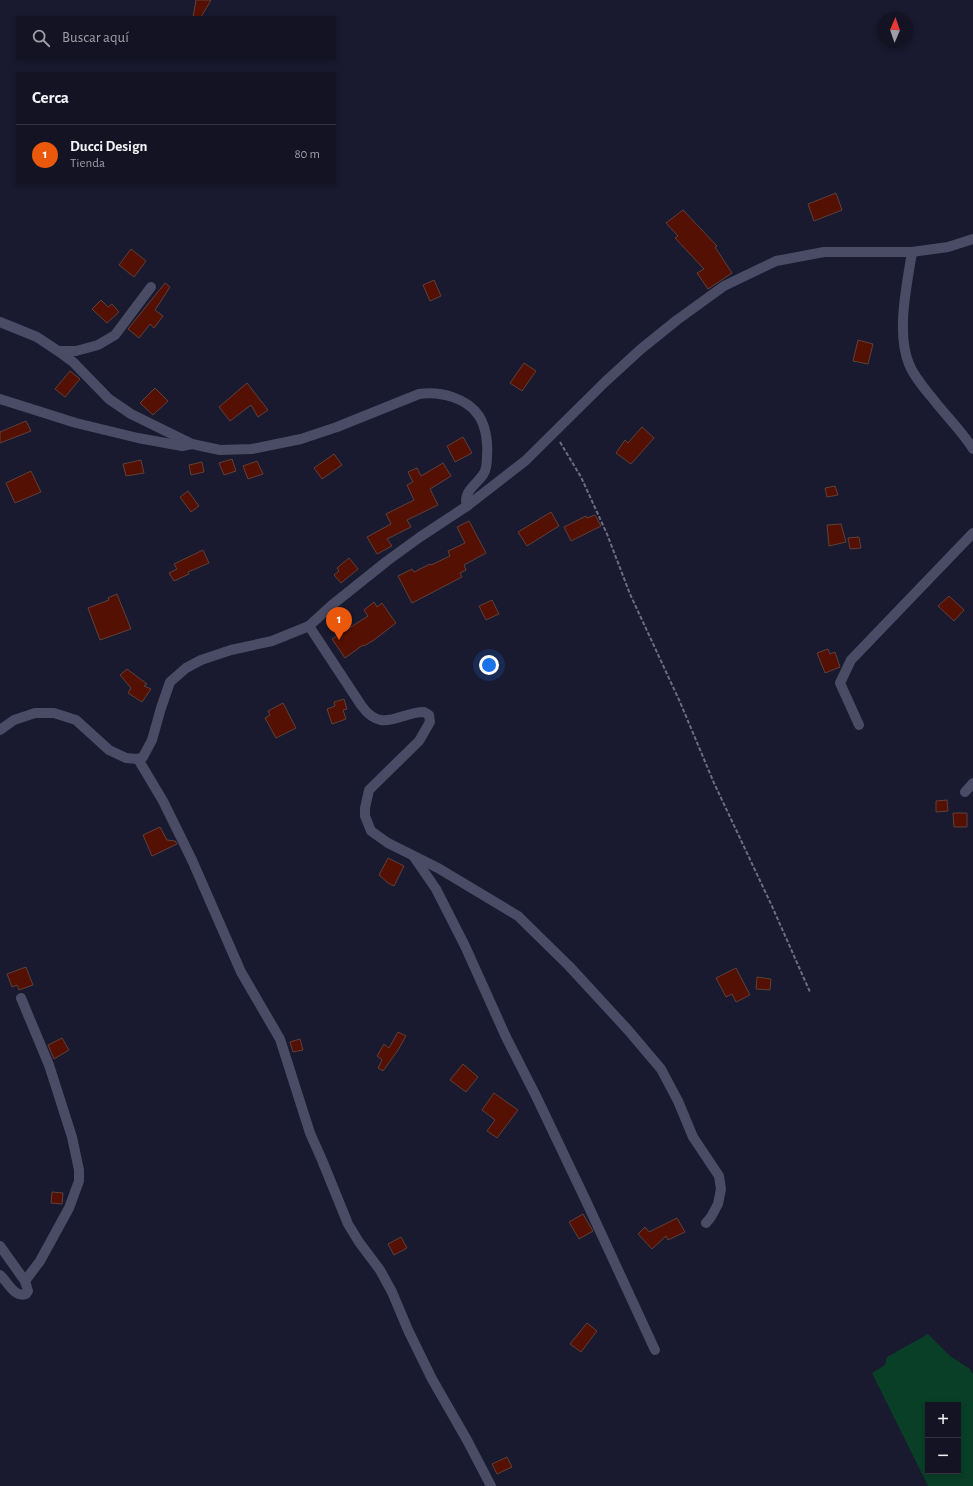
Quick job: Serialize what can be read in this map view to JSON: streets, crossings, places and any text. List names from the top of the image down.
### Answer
{
  "north": "top",
  "page": {
    "search": "Buscar aquí",
    "heading": "Cerca",
    "list": [
      {
        "mark": "1",
        "name": "Ducci Design",
        "note": "Tienda",
        "value": "80 m"
      }
    ],
    "pins": "1",
    "map_buttons": ["+", "−"]
  }
}
